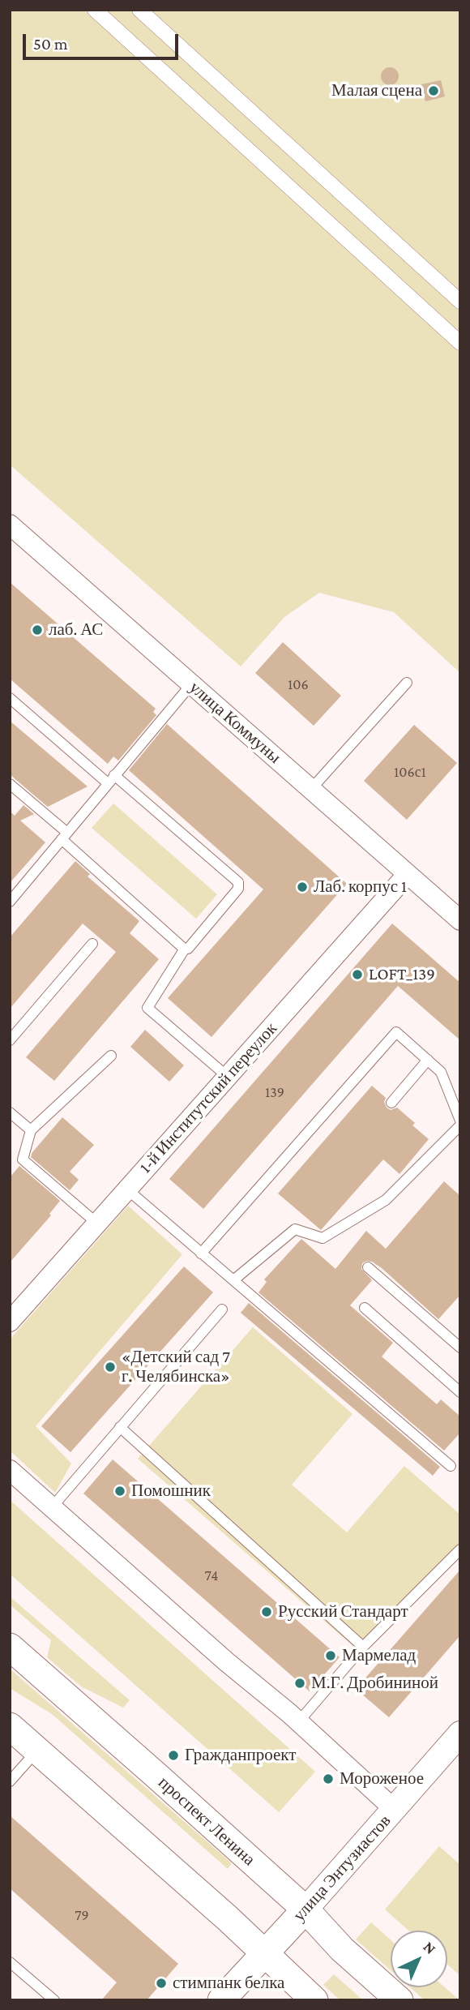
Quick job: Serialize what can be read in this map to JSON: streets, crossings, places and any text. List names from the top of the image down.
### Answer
{
  "streets": {
    "main road": ["проспект Ленина", "улица Энтузиастов"],
    "street": ["улица Коммуны", "1-й Институтский переулок"]
  },
  "crossings": [
    ["улица Коммуны", "1-й Институтский переулок"],
    ["проспект Ленина", "улица Энтузиастов"]
  ],
  "places": [
    "Малая сцена",
    "лаб. АС",
    "Лаб. корпус 1",
    "LOFT_139",
    "«Детский сад 7 г. Челябинска»",
    "Помошник",
    "Русский Стандарт",
    "Мармелад",
    "М.Г. Дробининой",
    "Гражданпроект",
    "Мороженое",
    "стимпанк белка"
  ],
  "house_numbers": [
    "106",
    "106с1",
    "139",
    "74",
    "79"
  ],
  "scale_bar": "50 m",
  "north": "top right"
}
